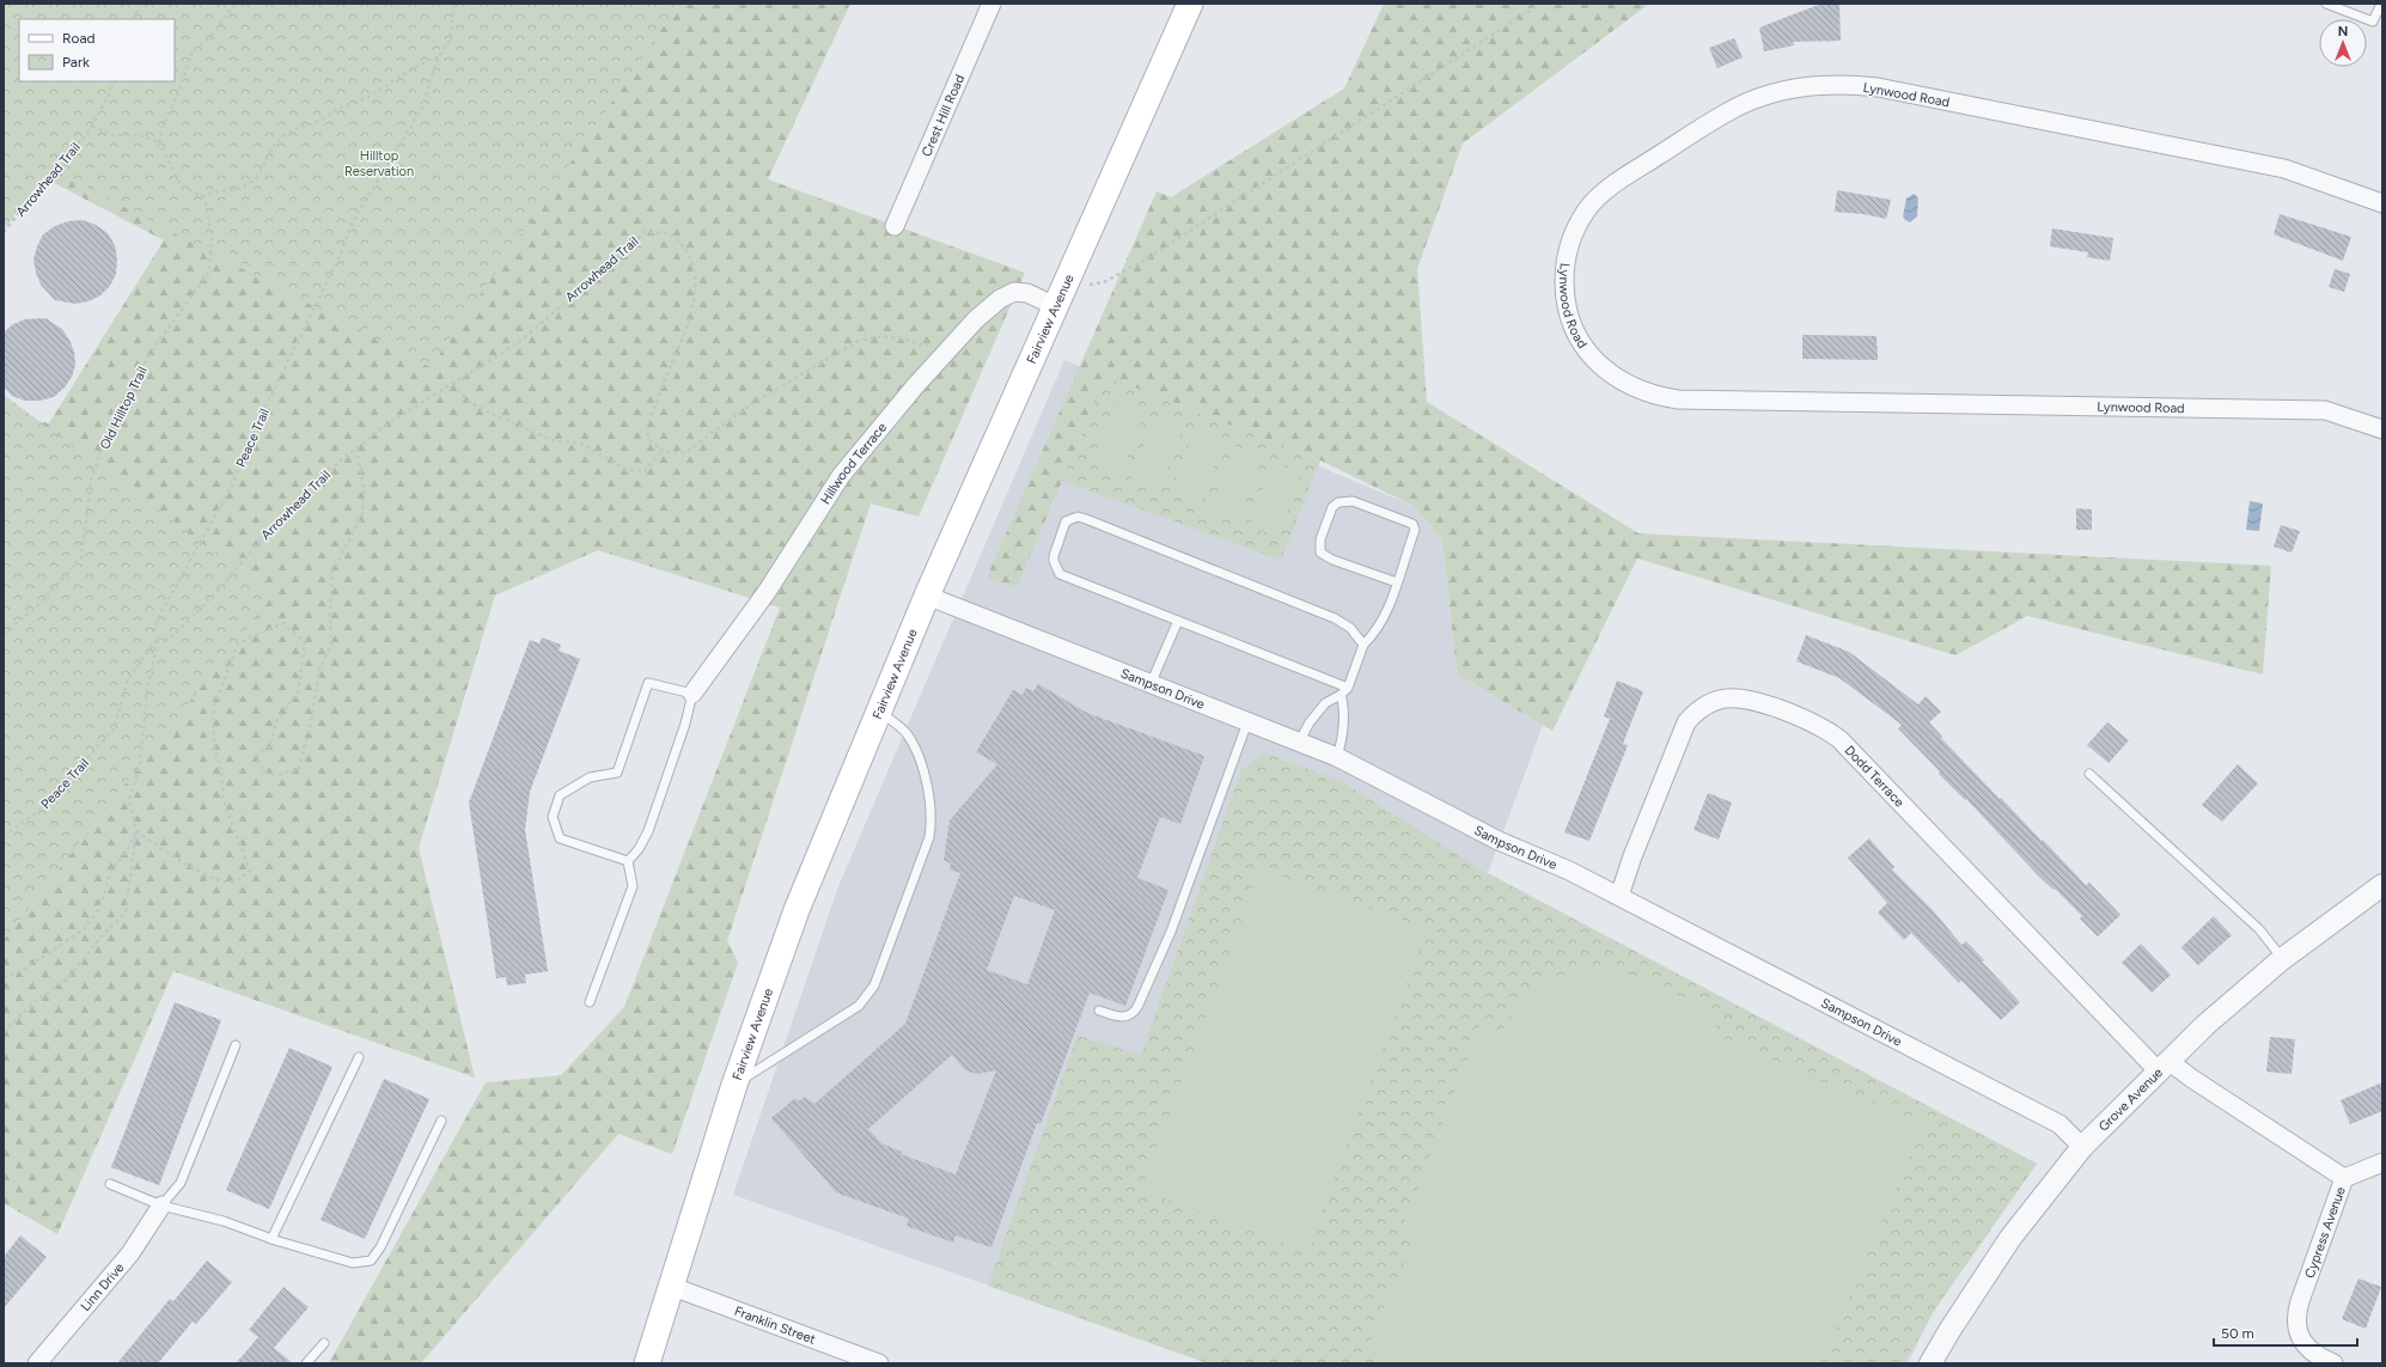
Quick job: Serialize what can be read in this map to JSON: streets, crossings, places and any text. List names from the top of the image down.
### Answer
{
  "streets": {
    "main road": ["Fairview Avenue"],
    "street": [
      "Lynwood Road",
      "Crest Hill Road",
      "Hillwood Terrace",
      "Sampson Drive",
      "Dodd Terrace",
      "Grove Avenue",
      "Cypress Avenue",
      "Linn Drive",
      "Franklin Street"
    ],
    "path": ["Arrowhead Trail", "Old Hilltop Trail", "Peace Trail"]
  },
  "crossings": [
    ["Arrowhead Trail", "Peace Trail"],
    ["Fairview Avenue", "Hillwood Terrace"],
    ["Fairview Avenue", "Sampson Drive"],
    ["Fairview Avenue", "Franklin Street"],
    ["Sampson Drive", "Dodd Terrace"],
    ["Sampson Drive", "Grove Avenue"],
    ["Dodd Terrace", "Grove Avenue"],
    ["Dodd Terrace", "Cypress Avenue"],
    ["Grove Avenue", "Cypress Avenue"]
  ],
  "parks": ["Hilltop Reservation"],
  "legend": ["Road", "Park"],
  "scale_bar": "50 m",
  "north": "top"
}
